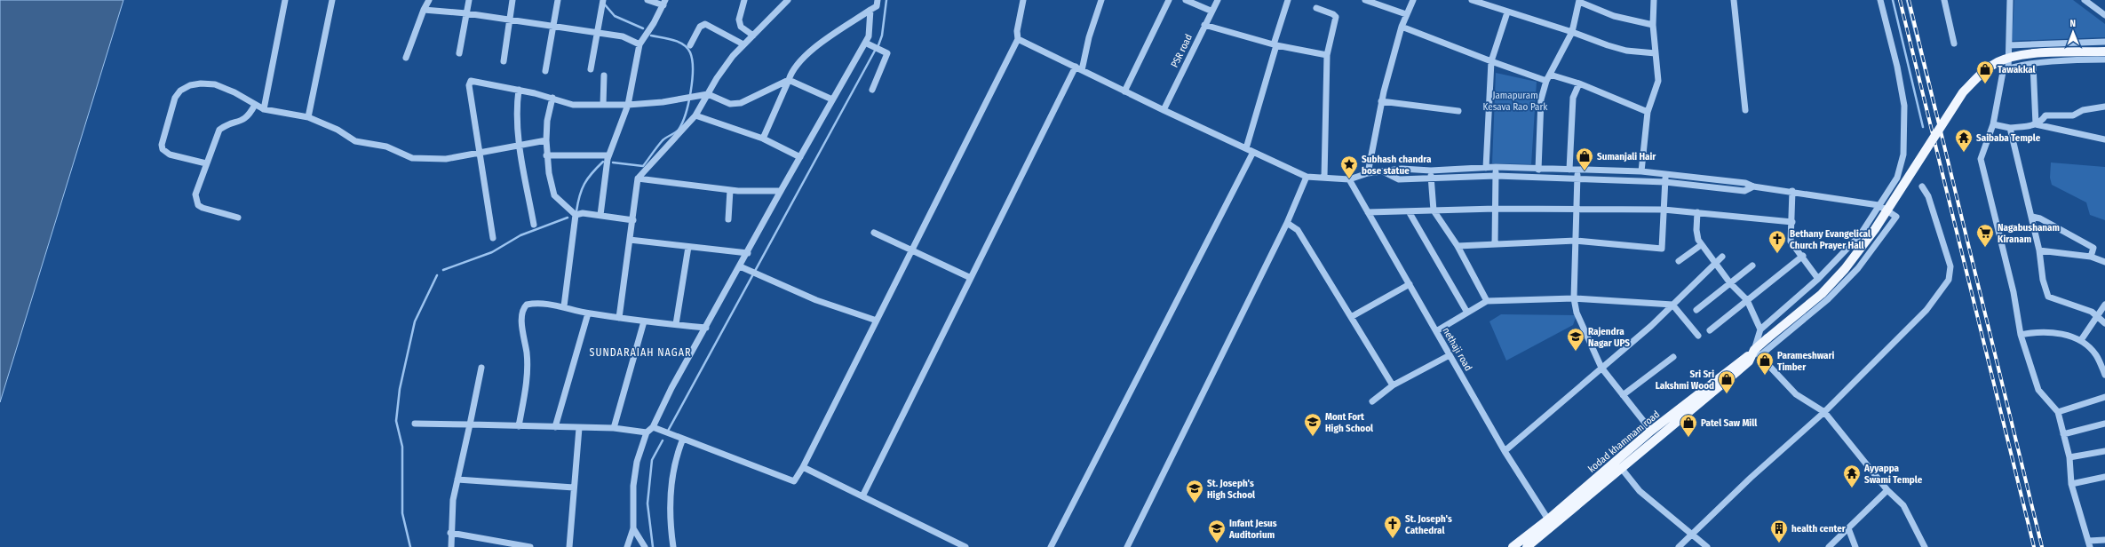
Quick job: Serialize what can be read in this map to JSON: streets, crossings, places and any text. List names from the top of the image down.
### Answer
{
  "streets": {
    "main road": ["kodad khammam road"],
    "street": ["PSR road", "nethaji road"]
  },
  "crossings": [
    ["nethaji road", "kodad khammam road"]
  ],
  "districts": ["SUNDARAIAH NAGAR"],
  "parks": ["Jamapuram Kesava Rao Park"],
  "places": {
    "shop": [
      "Tawakkal",
      "Sumanjali Hair",
      "Parameshwari Timber",
      "Sri Sri Lakshmi Wood",
      "Patel Saw Mill"
    ],
    "temple": ["Saibaba Temple", "Ayyappa Swami Temple"],
    "place": ["Subhash chandra bose statue"],
    "supermarket": ["Nagabushanam Kiranam"],
    "church": ["Bethany Evangelical Church Prayer Hall", "St. Joseph's Cathedral"],
    "school or university": [
      "Rajendra Nagar UPS",
      "Mont Fort High School",
      "St. Joseph's High School",
      "Infant Jesus Auditorium"
    ],
    "building": ["health center"]
  },
  "north": "top"
}
